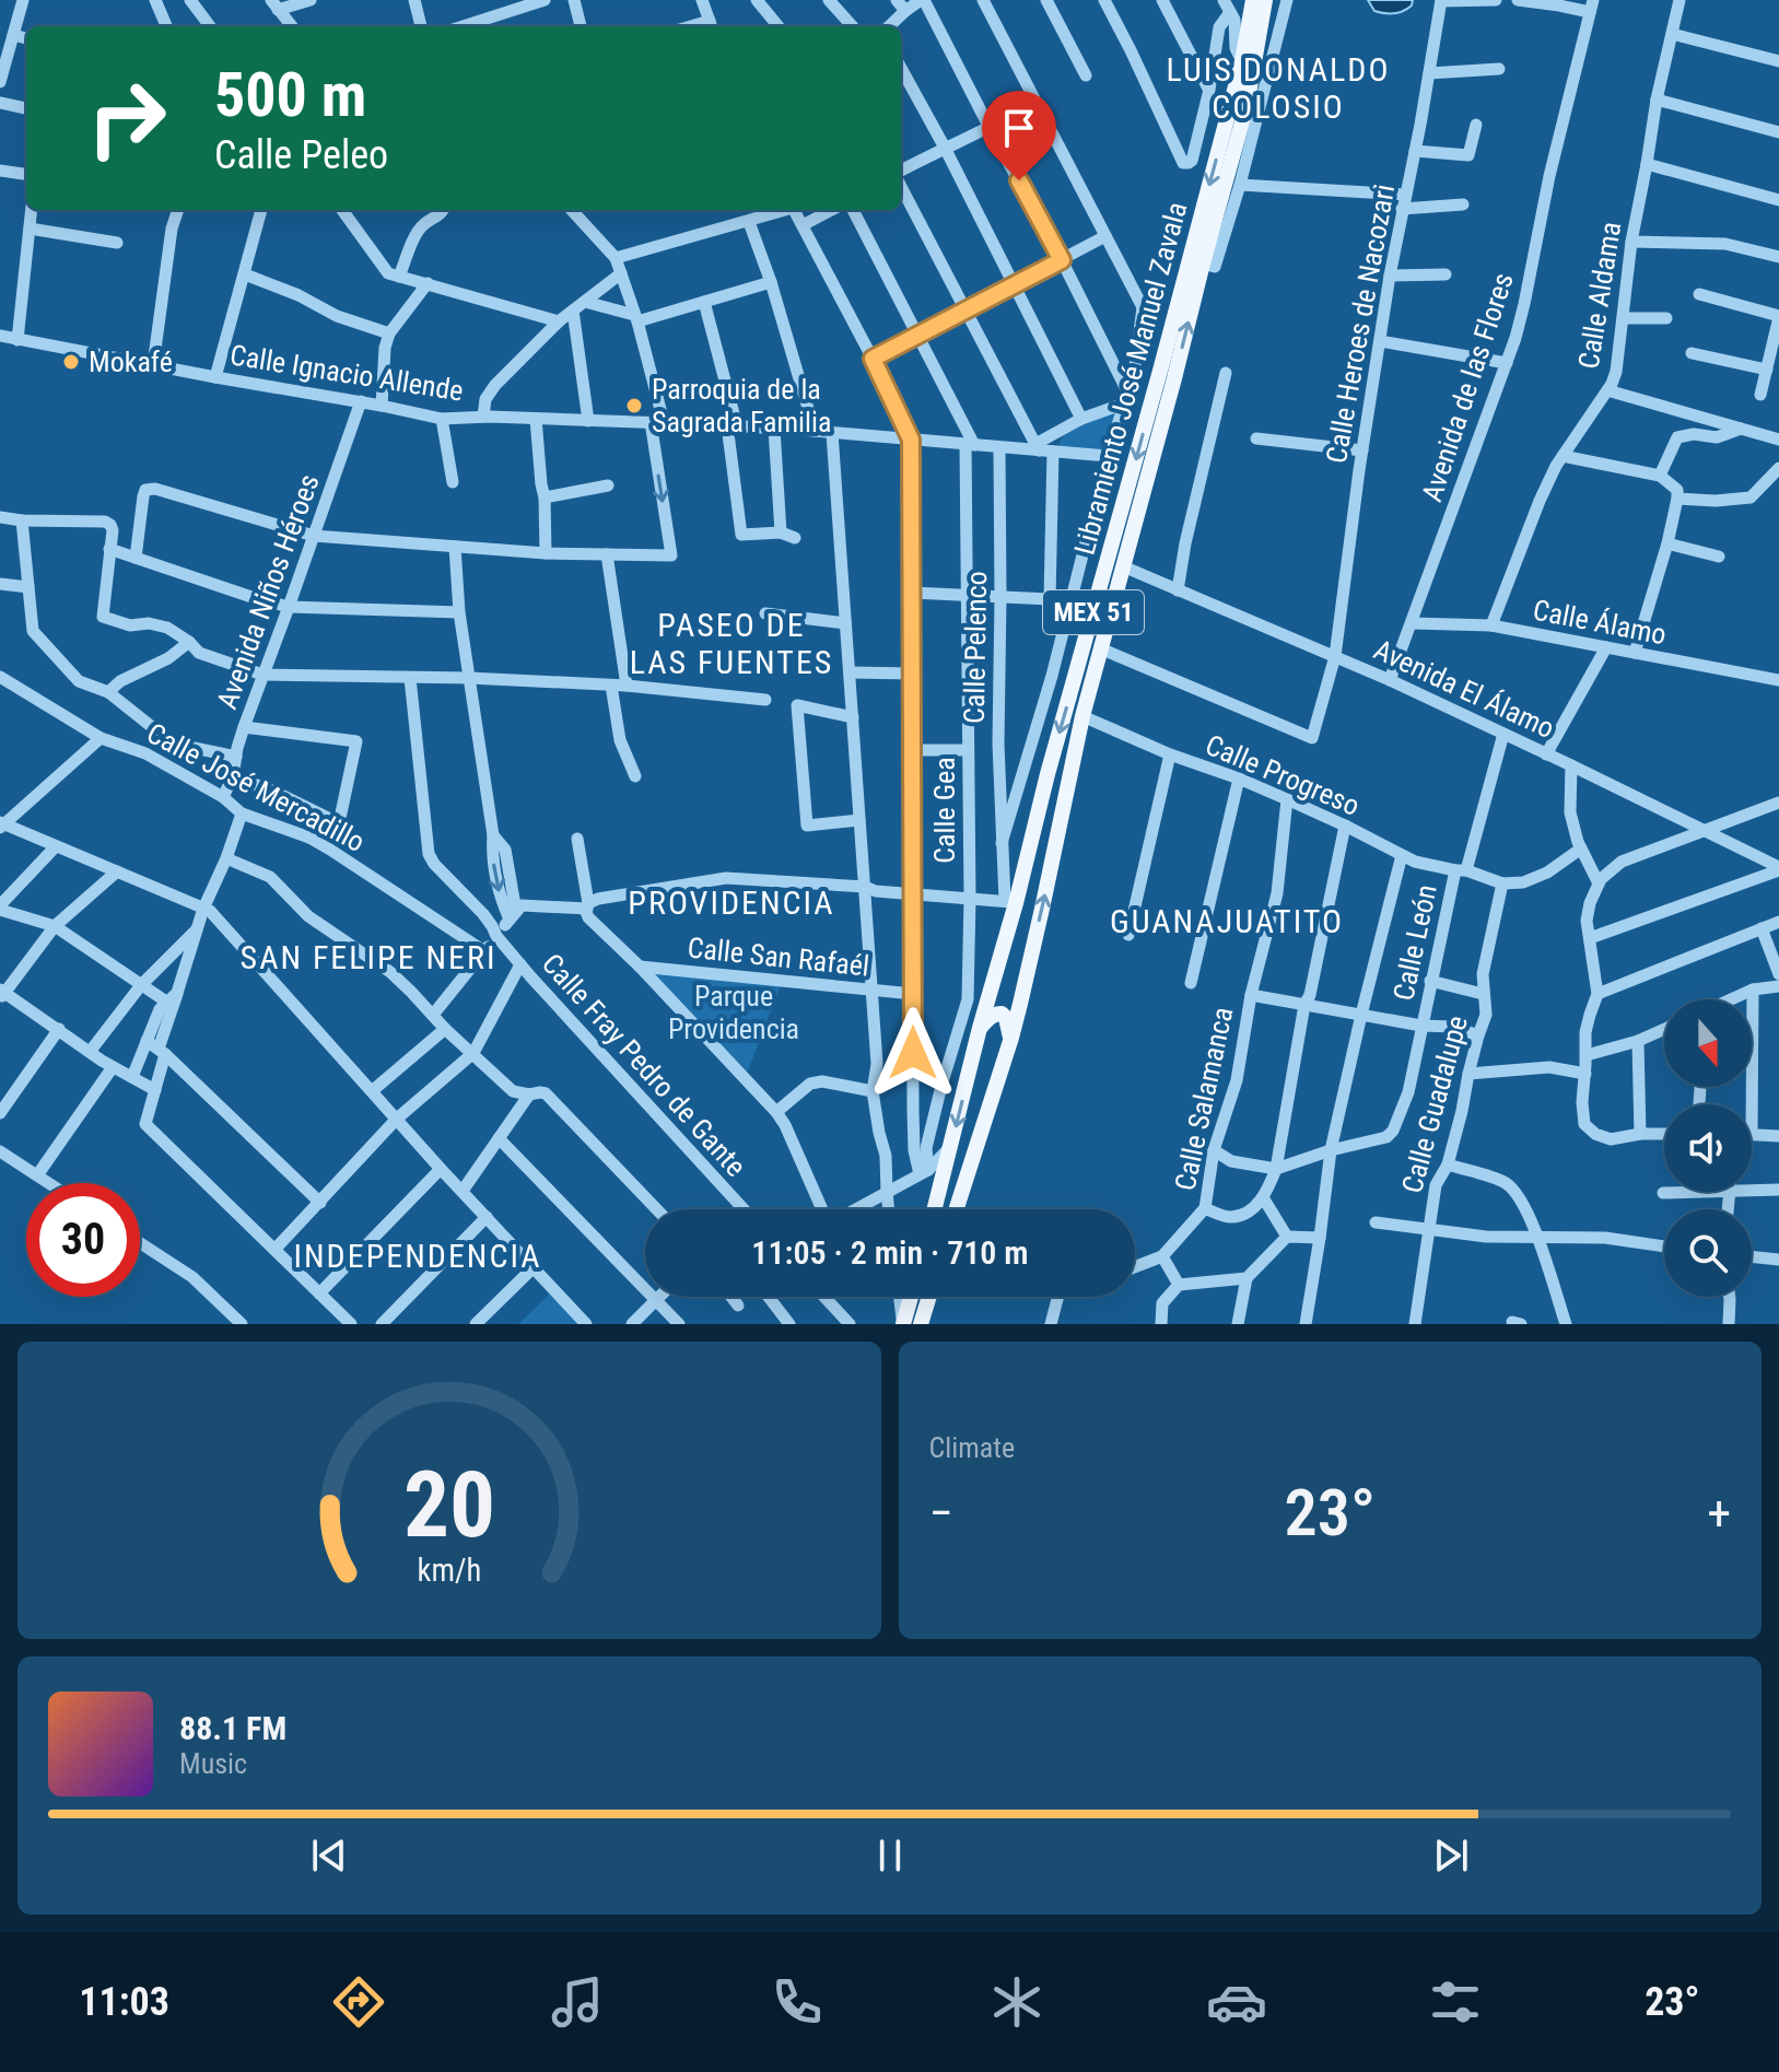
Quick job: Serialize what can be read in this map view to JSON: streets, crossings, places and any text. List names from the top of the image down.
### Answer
{
  "streets": {
    "main road": ["Libramiento José Manuel Zavala", "MEX 51"],
    "street": [
      "Calle Aldama",
      "Calle Heroes de Nacozari",
      "Calle Ignacio Allende",
      "Avenida de las Flores",
      "Avenida Niños Héroes",
      "Calle Álamo",
      "Calle Pelenco",
      "Avenida El Álamo",
      "Calle Progreso",
      "Calle José Mercadillo",
      "Calle Gea",
      "Calle León",
      "Calle San Rafaél",
      "Calle Fray Pedro de Gante",
      "Calle Salamanca",
      "Calle Guadalupe"
    ]
  },
  "crossings": [
    ["Calle Aldama", "Calle Álamo"],
    ["Calle Heroes de Nacozari", "Libramiento José Manuel Zavala"],
    ["Calle Heroes de Nacozari", "Avenida El Álamo"],
    ["Calle Ignacio Allende", "Avenida Niños Héroes"],
    ["Calle Ignacio Allende", "Calle Pelenco"],
    ["Calle Ignacio Allende", "Calle Gea"],
    ["Libramiento José Manuel Zavala", "Calle Pelenco"],
    ["Libramiento José Manuel Zavala", "Avenida El Álamo"],
    ["Libramiento José Manuel Zavala", "Calle Progreso"],
    ["Avenida de las Flores", "Calle Álamo"],
    ["Avenida de las Flores", "Avenida El Álamo"],
    ["Avenida Niños Héroes", "Calle José Mercadillo"],
    ["Avenida El Álamo", "Calle León"],
    ["Calle Progreso", "Calle León"],
    ["Calle Progreso", "Calle Salamanca"],
    ["Calle León", "Calle Salamanca"],
    ["Calle Salamanca", "Calle Guadalupe"]
  ],
  "districts": [
    "LUIS DONALDO COLOSIO",
    "PASEO DE LAS FUENTES",
    "PROVIDENCIA",
    "GUANAJUATITO",
    "SAN FELIPE NERI",
    "INDEPENDENCIA"
  ],
  "parks": ["Parque Providencia"],
  "places": ["Mokafé", "Parroquia de la Sagrada Familia"],
  "north": "bottom",
  "page": {
    "turn": ["500 m", "Calle Peleo"],
    "limit": "30",
    "trip": "11:05 · 2 min · 710 m",
    "tile": "Climate",
    "heat": ["−", "23°", "+"],
    "song": ["88.1 FM", "Music"],
    "tabs": ["11:03", "23°"],
    "gauge": ["20", "km/h"]
  }
}
